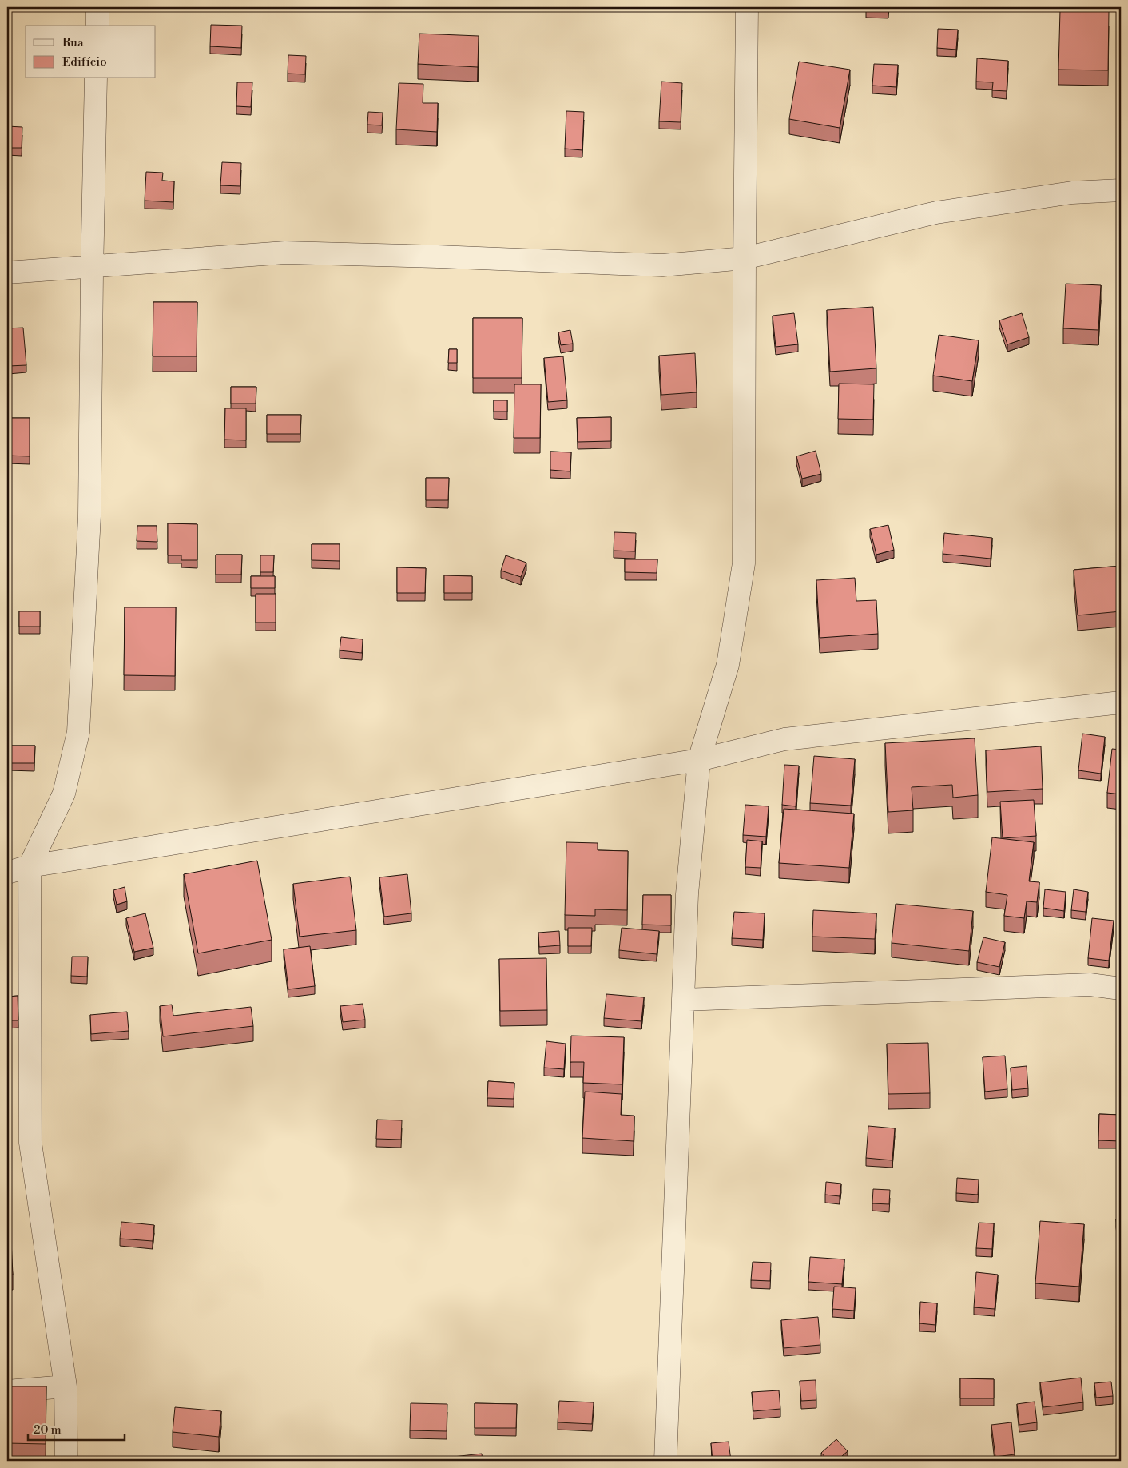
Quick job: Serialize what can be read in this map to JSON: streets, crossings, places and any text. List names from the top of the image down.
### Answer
{
  "legend": ["Rua", "Edifício"],
  "scale_bar": "20 m"
}
